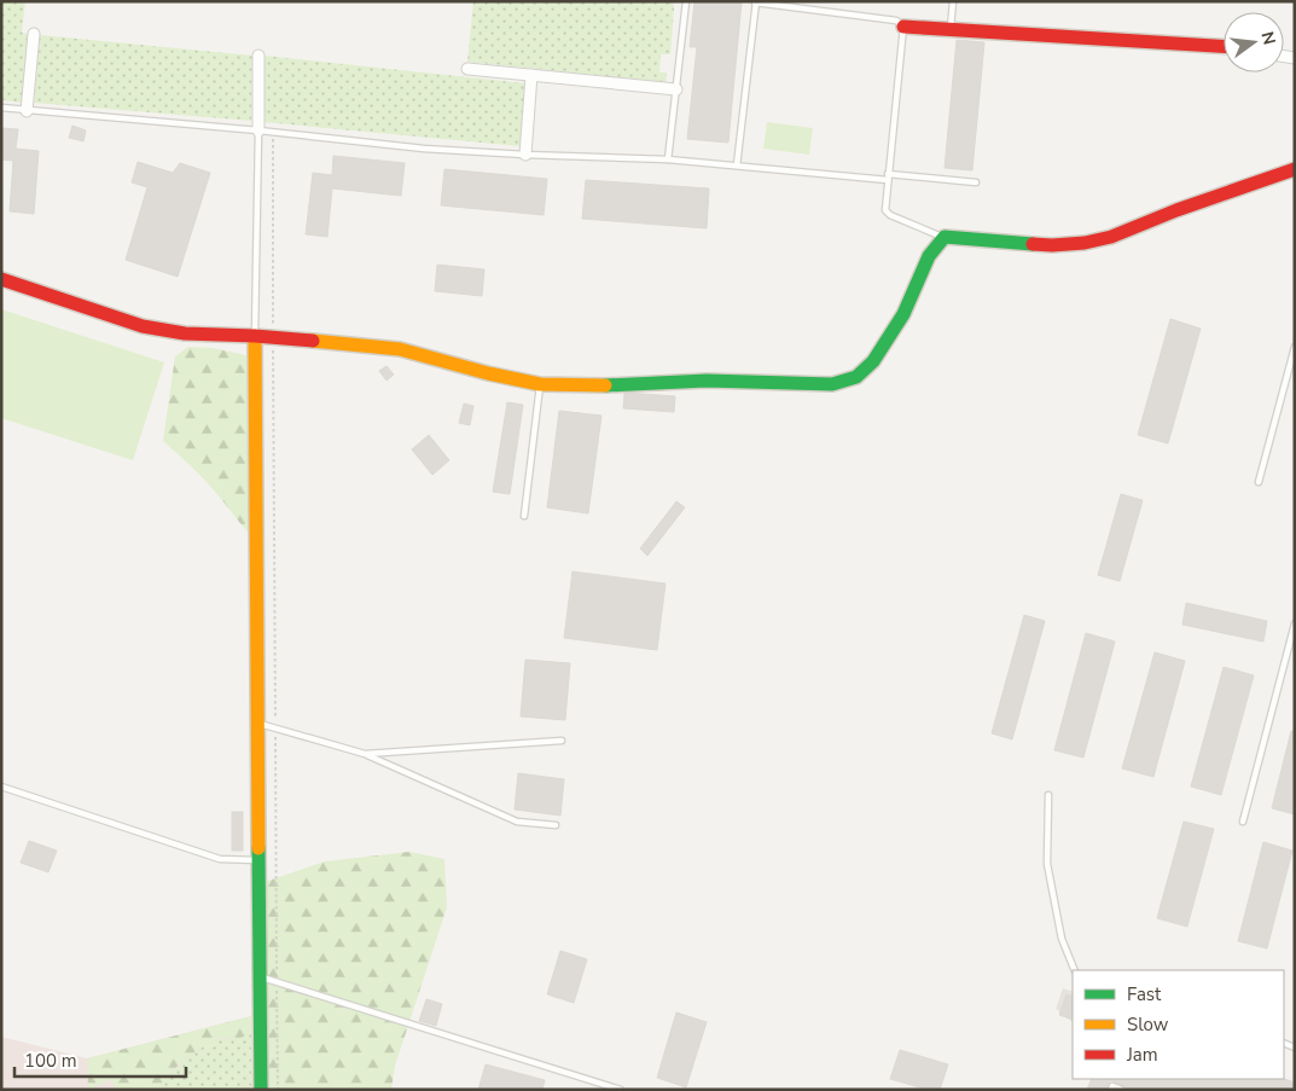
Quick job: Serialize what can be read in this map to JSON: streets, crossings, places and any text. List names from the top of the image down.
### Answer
{
  "legend": ["Fast", "Slow", "Jam"],
  "scale_bar": "100 m",
  "north": "right"
}
